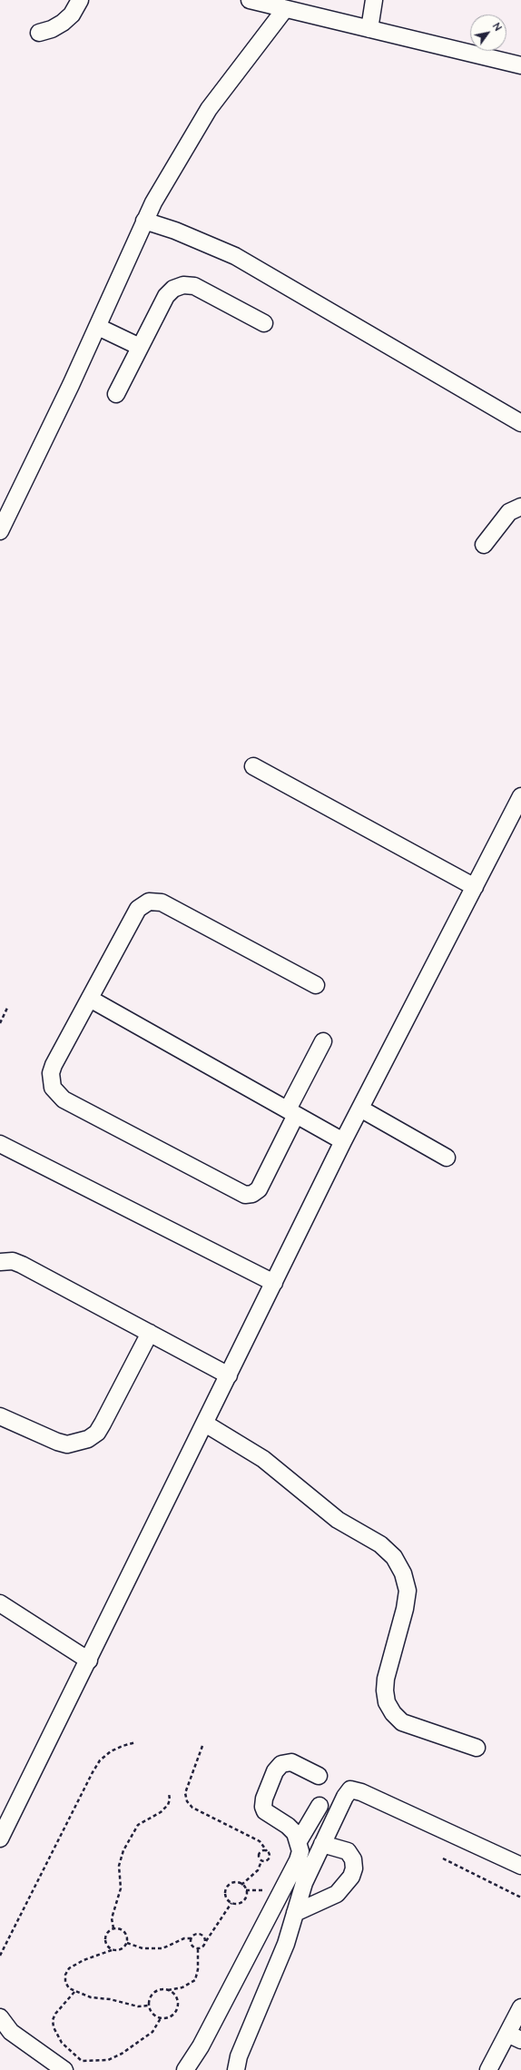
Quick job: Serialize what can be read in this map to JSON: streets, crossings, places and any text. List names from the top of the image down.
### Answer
{
  "north": "top right"
}
